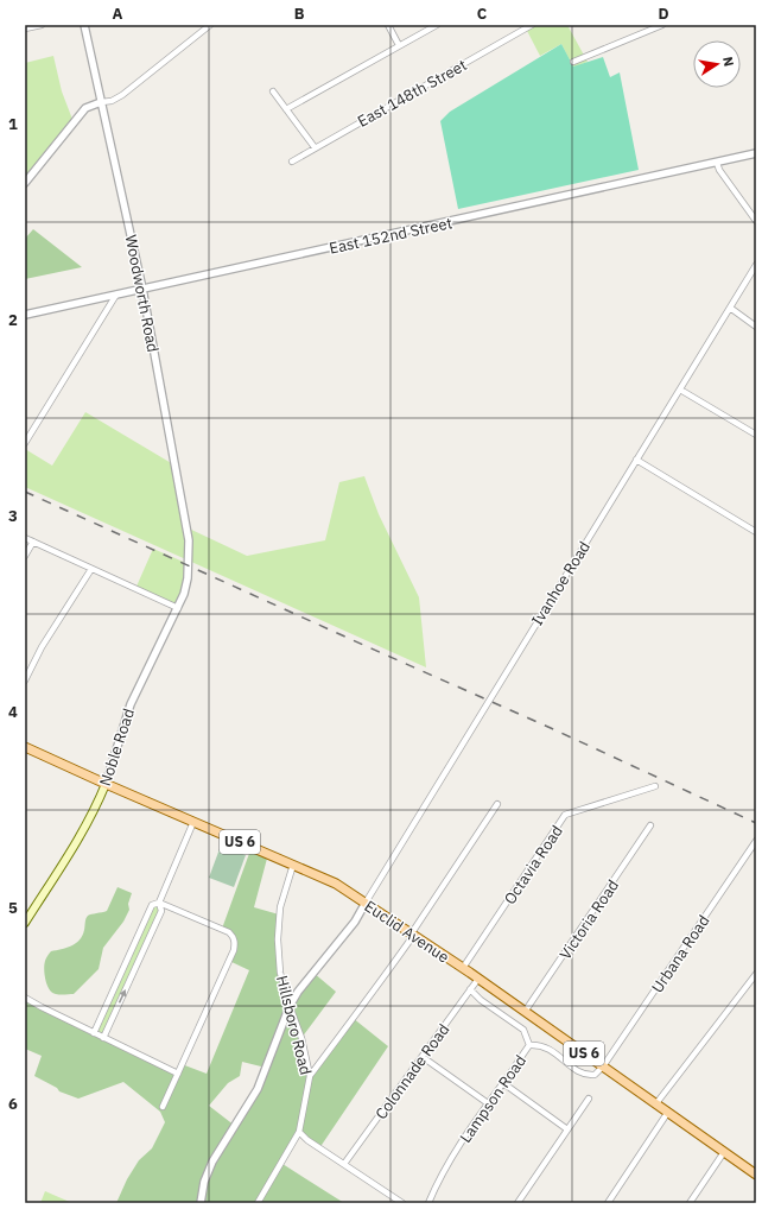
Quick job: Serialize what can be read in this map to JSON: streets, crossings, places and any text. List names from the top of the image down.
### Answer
{
  "streets": {
    "main road": ["Noble Road", "US 6", "Euclid Avenue"],
    "street": [
      "East 148th Street",
      "East 152nd Street",
      "Woodworth Road",
      "Ivanhoe Road",
      "Octavia Road",
      "Victoria Road",
      "Urbana Road",
      "Hillsboro Road",
      "Colonnade Road",
      "Lampson Road"
    ]
  },
  "crossings": [
    ["East 152nd Street", "Woodworth Road"],
    ["Woodworth Road", "Noble Road"],
    ["Ivanhoe Road", "Euclid Avenue"],
    ["Noble Road", "Euclid Avenue"],
    ["Octavia Road", "Euclid Avenue"],
    ["Victoria Road", "Euclid Avenue"],
    ["Euclid Avenue", "Urbana Road"],
    ["Euclid Avenue", "Hillsboro Road"],
    ["Euclid Avenue", "Colonnade Road"],
    ["Euclid Avenue", "Lampson Road"],
    ["Urbana Road", "Lampson Road"]
  ],
  "north": "right",
  "grid": {
    "columns": [
      "A",
      "B",
      "C",
      "D"
    ],
    "rows": [
      "1",
      "2",
      "3",
      "4",
      "5",
      "6"
    ]
  }
}
